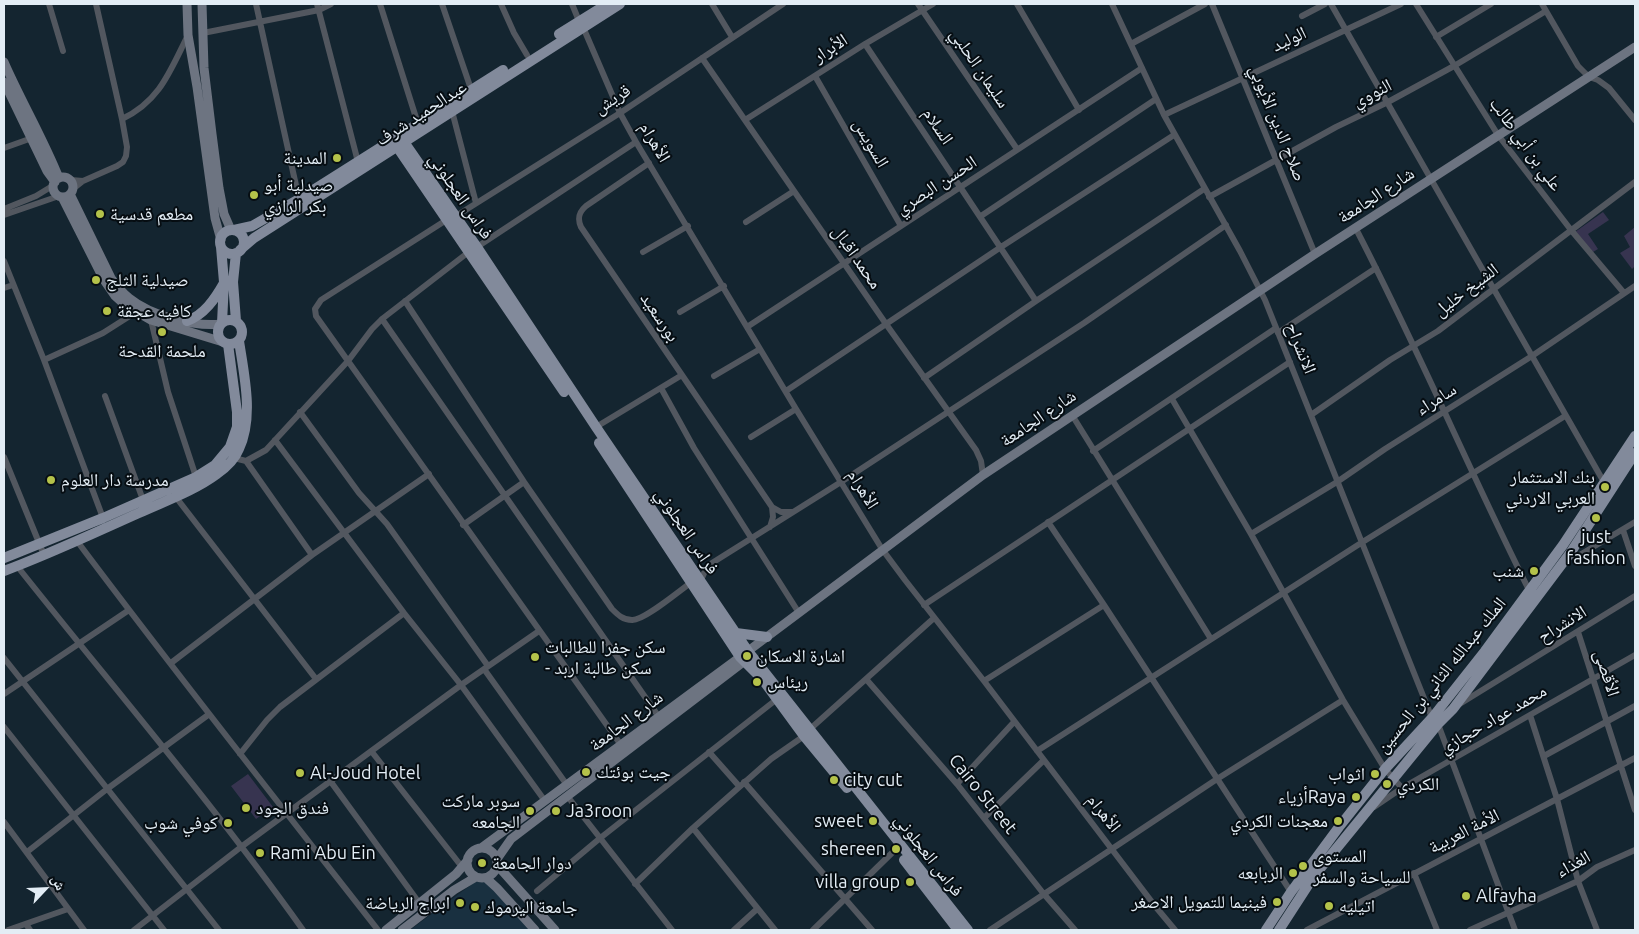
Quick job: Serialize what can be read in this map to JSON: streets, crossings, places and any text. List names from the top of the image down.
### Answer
{
  "streets": {
    "main road": [
      "عبدالحميد شرف",
      "شارع الجامعة",
      "فراس العجلوني",
      "الملك عبدالله الثاني بن الحسين"
    ],
    "street": [
      "الوليد",
      "الأبرار",
      "سليمان الحلبي",
      "النووي",
      "قريش",
      "صلاح الدين الأيوبي",
      "السلام",
      "الأهرام",
      "السويس",
      "علي بن أبي طالب",
      "الحسن البصري",
      "محمد اقبال",
      "الشيخ خليل",
      "بورسعيد",
      "الانشراح",
      "سامراء",
      "الأقصى",
      "محمد عواد حجازي",
      "Cairo Street",
      "الأمة العربية",
      "الغذاء"
    ]
  },
  "crossings": [
    ["الوليد", "صلاح الدين الأيوبي"],
    ["الوليد", "الانشراح"],
    ["الأبرار", "سليمان الحلبي"],
    ["الأبرار", "السلام"],
    ["الأبرار", "السويس"],
    ["الأبرار", "محمد اقبال"],
    ["سليمان الحلبي", "الحسن البصري"],
    ["النووي", "صلاح الدين الأيوبي"],
    ["النووي", "علي بن أبي طالب"],
    ["النووي", "الانشراح"],
    ["قريش", "الأهرام"],
    ["قريش", "فراس العجلوني"],
    ["قريش", "محمد اقبال"],
    ["عبدالحميد شرف", "الأهرام"],
    ["عبدالحميد شرف", "فراس العجلوني"],
    ["صلاح الدين الأيوبي", "شارع الجامعة"],
    ["السلام", "الحسن البصري"],
    ["الأهرام", "الحسن البصري"],
    ["الأهرام", "شارع الجامعة"],
    ["الأهرام", "بورسعيد"],
    ["السويس", "الحسن البصري"],
    ["علي بن أبي طالب", "شارع الجامعة"],
    ["علي بن أبي طالب", "الشيخ خليل"],
    ["علي بن أبي طالب", "سامراء"],
    ["الحسن البصري", "محمد اقبال"],
    ["الحسن البصري", "الانشراح"],
    ["شارع الجامعة", "فراس العجلوني"],
    ["شارع الجامعة", "محمد اقبال"],
    ["شارع الجامعة", "الانشراح"],
    ["الشيخ خليل", "الانشراح"],
    ["الانشراح", "سامراء"],
    ["الانشراح", "الأقصى"],
    ["الانشراح", "الملك عبدالله الثاني بن الحسين"],
    ["الانشراح", "محمد عواد حجازي"],
    ["الانشراح", "الأمة العربية"],
    ["الانشراح", "الغذاء"],
    ["الأقصى", "محمد عواد حجازي"],
    ["الأقصى", "الأمة العربية"],
    ["الملك عبدالله الثاني بن الحسين", "محمد عواد حجازي"]
  ],
  "places": [
    "المدينة",
    "صيدلية أبو بكر الرازي",
    "مطعم قدسية",
    "صيدلية الثلج",
    "كافيه عجقة",
    "ملحمة القدحة",
    "مدرسة دار العلوم",
    "بنك الاستثمار العربي الاردني",
    "just fashion",
    "شنب",
    "اشارة الاسكان",
    "سكن جفرا للطالبات - سكن طالبة اربد",
    "ريئاس",
    "جيت بوئتك",
    "Al-Joud Hotel",
    "اثواب",
    "city cut",
    "الكردي",
    "أزياءRaya",
    "فندق الجود",
    "سوبر ماركت الجامعه",
    "Ja3roon",
    "sweet",
    "معجنات الكردي",
    "كوفي شوب",
    "shereen",
    "Rami Abu Ein",
    "دوار الجامعة",
    "المستوى للسياحة والسفر",
    "الربابعه",
    "villa group",
    "Alfayha",
    "فينيما للتمويل الاصغر",
    "ابراج الرياضة",
    "اتيليه",
    "جامعة اليرموك"
  ],
  "north": "top right"
}
